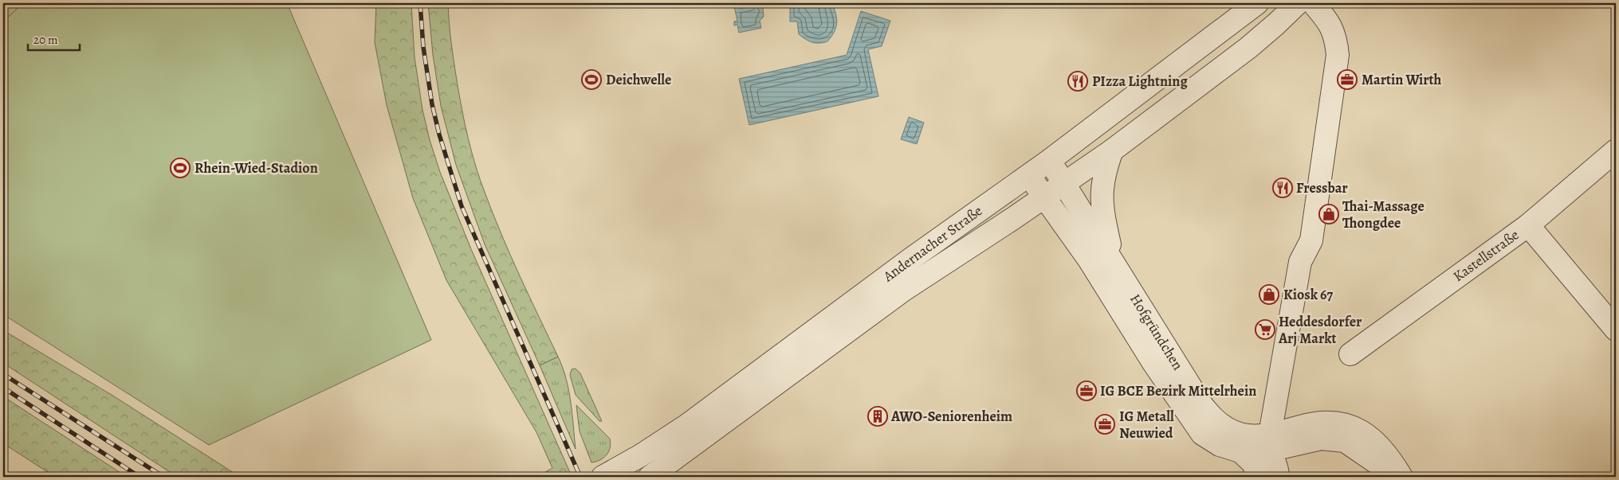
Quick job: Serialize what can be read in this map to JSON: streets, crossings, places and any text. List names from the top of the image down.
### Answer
{
  "streets": {
    "street": ["Andernacher Straße", "Kastellstraße", "Hofgründchen"]
  },
  "crossings": [
    ["Andernacher Straße", "Hofgründchen"]
  ],
  "places": {
    "sports": ["Deichwelle", "Rhein-Wied-Stadion"],
    "office": ["Martin Wirth", "IG BCE Bezirk Mittelrhein", "IG Metall Neuwied"],
    "restaurant": ["PIzza Lightning", "Fressbar"],
    "shop": ["Thai-Massage Thongdee", "Kiosk 67"],
    "supermarket": ["Heddesdorfer Arj Markt"],
    "building": ["AWO-Seniorenheim"]
  },
  "scale_bar": "20 m"
}
